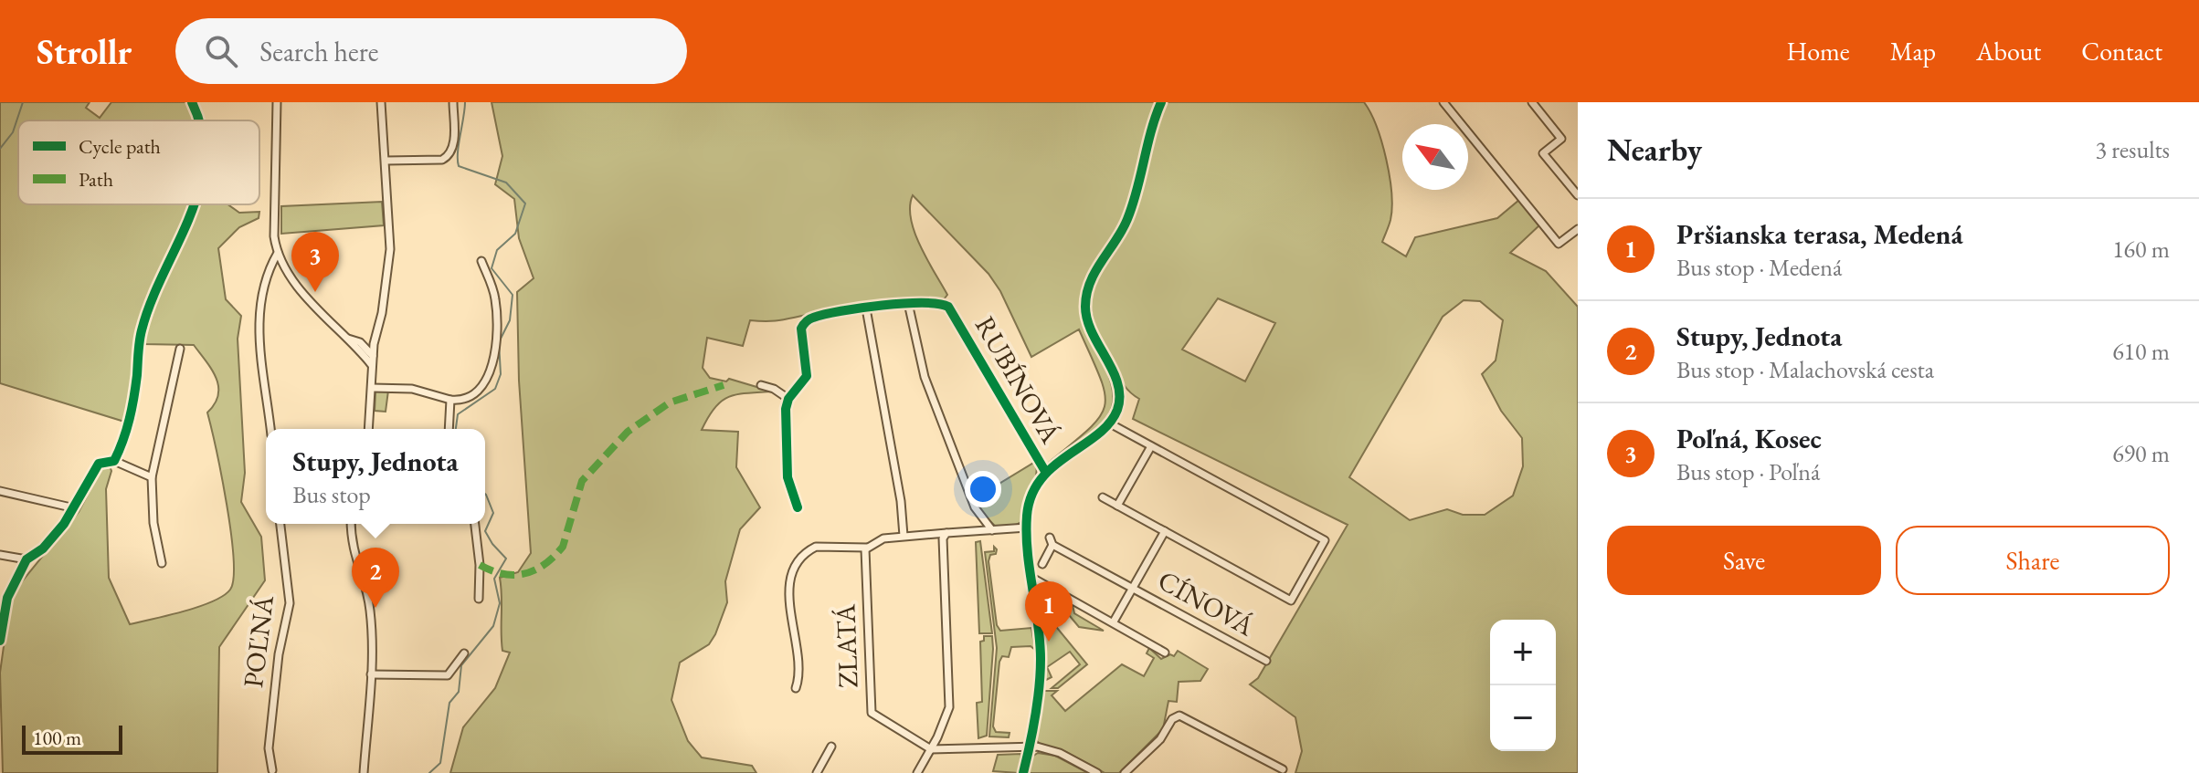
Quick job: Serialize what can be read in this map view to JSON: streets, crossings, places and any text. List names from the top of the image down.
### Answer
{
  "streets": {
    "street": [
      "RUBÍNOVÁ",
      "CÍNOVÁ",
      "POĽNÁ",
      "ZLATÁ"
    ]
  },
  "legend": ["Cycle path", "Path"],
  "scale_bar": "100 m",
  "north": "top left",
  "page": {
    "header": "Strollr",
    "search": "Search here",
    "nav": [
      "Home",
      "Map",
      "About",
      "Contact"
    ],
    "heading": ["Nearby", "3 results"],
    "list": [
      {
        "mark": "1",
        "name": "Pršianska terasa, Medená",
        "note": "Bus stop · Medená",
        "value": "160 m"
      },
      {
        "mark": "2",
        "name": "Stupy, Jednota",
        "note": "Bus stop · Malachovská cesta",
        "value": "610 m"
      },
      {
        "mark": "3",
        "name": "Poľná, Kosec",
        "note": "Bus stop · Poľná",
        "value": "690 m"
      }
    ],
    "pins": ["3", "2", "1"],
    "popup": ["Stupy, Jednota", "Bus stop"],
    "buttons": ["Save", "Share"],
    "map_buttons": ["+", "−"],
    "scale": "100 m"
  }
}
